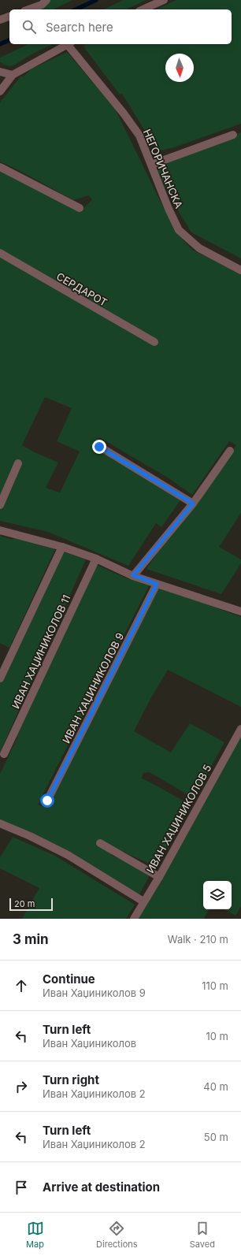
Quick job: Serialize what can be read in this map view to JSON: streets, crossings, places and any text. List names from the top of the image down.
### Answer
{
  "streets": {
    "street": [
      "НЕГОРИЧАНСКА",
      "СЕРДАРОТ",
      "ИВАН ХАЏИНИКОЛОВ 11",
      "ИВАН ХАЏИНИКОЛОВ 9",
      "ИВАН ХАЏИНИКОЛОВ 5"
    ]
  },
  "scale_bar": "20 m",
  "north": "bottom",
  "page": {
    "search": "Search here",
    "scale": "20 m",
    "heading": ["3 min", "Walk · 210 m"],
    "list": [
      ["Continue", "Иван Хаџиниколов 9", "110 m"],
      ["Turn left", "Иван Хаџиниколов", "10 m"],
      ["Turn right", "Иван Хаџиниколов 2", "40 m"],
      ["Turn left", "Иван Хаџиниколов 2", "50 m"],
      "Arrive at destination"
    ],
    "nav": ["Map", "Directions", "Saved"]
  }
}
